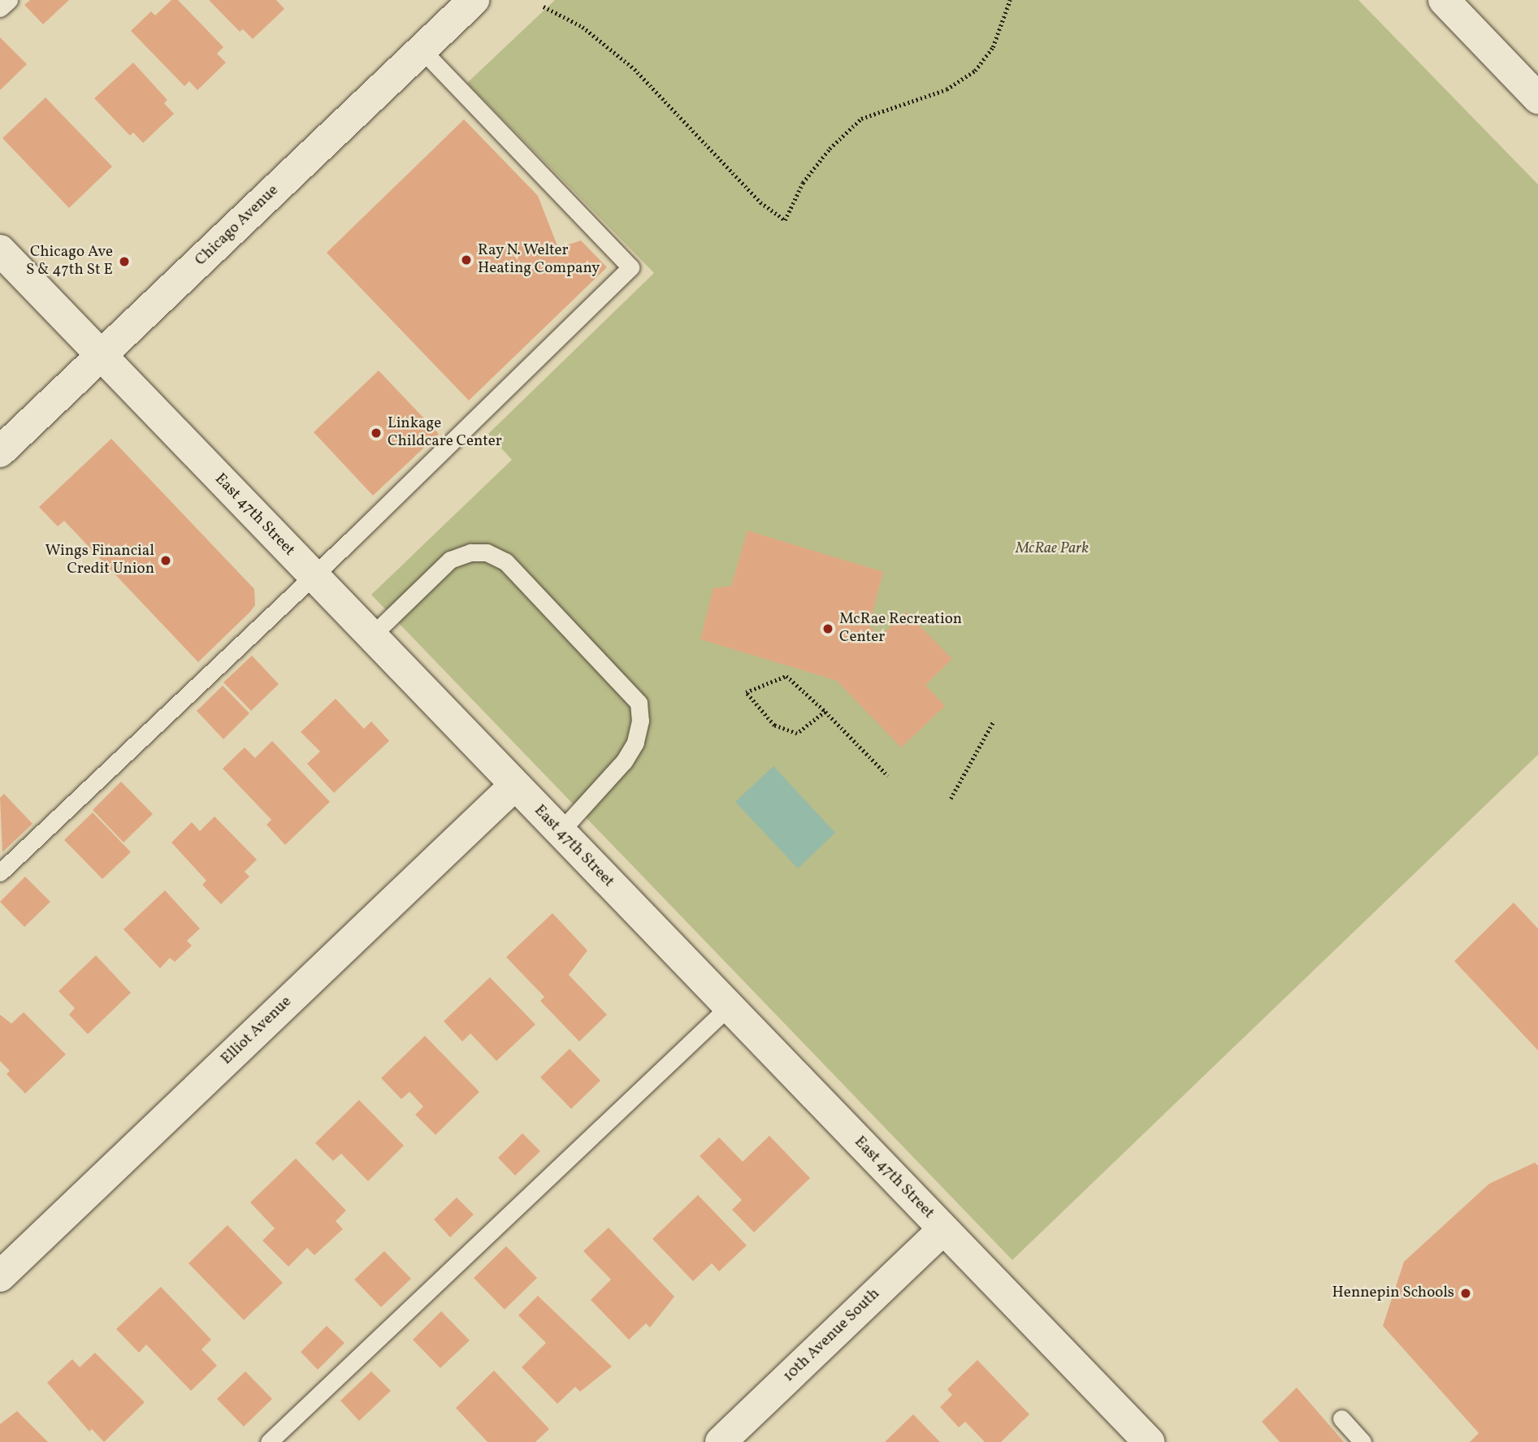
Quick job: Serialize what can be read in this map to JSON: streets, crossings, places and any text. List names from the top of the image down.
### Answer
{
  "streets": {
    "street": [
      "Chicago Avenue",
      "East 47th Street",
      "Elliot Avenue",
      "10th Avenue South"
    ]
  },
  "crossings": [
    ["Chicago Avenue", "East 47th Street"],
    ["East 47th Street", "Elliot Avenue"],
    ["East 47th Street", "10th Avenue South"]
  ],
  "parks": ["McRae Park"],
  "places": [
    "Ray N. Welter Heating Company",
    "Chicago Ave S & 47th St E",
    "Linkage Childcare Center",
    "Wings Financial Credit Union",
    "McRae Recreation Center",
    "Hennepin Schools"
  ]
}
